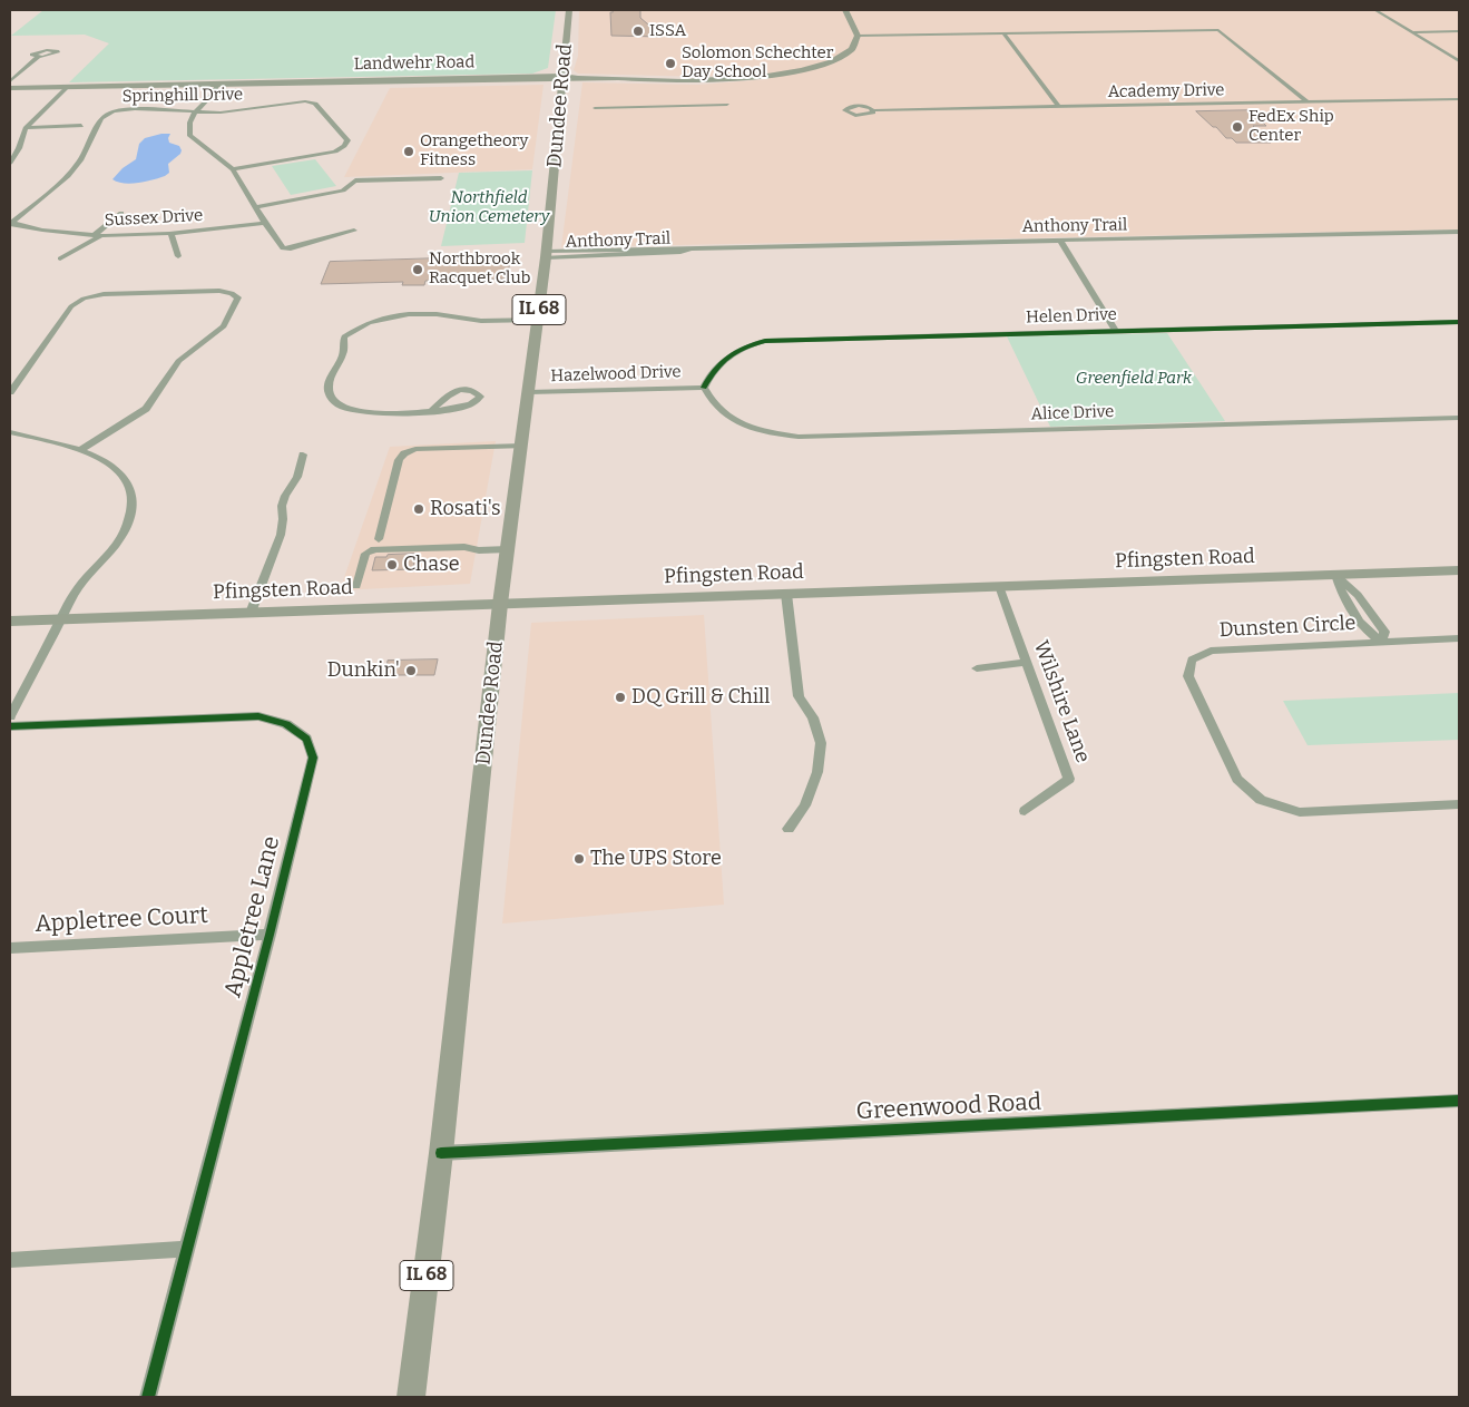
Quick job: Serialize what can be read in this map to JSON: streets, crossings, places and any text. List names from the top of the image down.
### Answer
{
  "streets": {
    "main road": [
      "Landwehr Road",
      "Dundee Road",
      "IL 68",
      "Pfingsten Road"
    ],
    "street": [
      "Academy Drive",
      "Springhill Drive",
      "Sussex Drive",
      "Anthony Trail",
      "Helen Drive",
      "Hazelwood Drive",
      "Alice Drive",
      "Dunsten Circle",
      "Wilshire Lane",
      "Appletree Lane",
      "Appletree Court",
      "Greenwood Road"
    ]
  },
  "crossings": [
    ["Landwehr Road", "Dundee Road"],
    ["Springhill Drive", "Sussex Drive"],
    ["Dundee Road", "Anthony Trail"],
    ["Dundee Road", "Hazelwood Drive"],
    ["Dundee Road", "Pfingsten Road"],
    ["Dundee Road", "Greenwood Road"],
    ["Helen Drive", "Hazelwood Drive"],
    ["Helen Drive", "Alice Drive"],
    ["Hazelwood Drive", "Alice Drive"],
    ["Pfingsten Road", "Dunsten Circle"],
    ["Pfingsten Road", "Wilshire Lane"],
    ["Appletree Lane", "Appletree Court"]
  ],
  "parks": ["Northfield Union Cemetery", "Greenfield Park"],
  "places": [
    "ISSA",
    "Solomon Schechter Day School",
    "FedEx Ship Center",
    "Orangetheory Fitness",
    "Northbrook Racquet Club",
    "Rosati's",
    "Chase",
    "Dunkin'",
    "DQ Grill & Chill",
    "The UPS Store"
  ]
}
